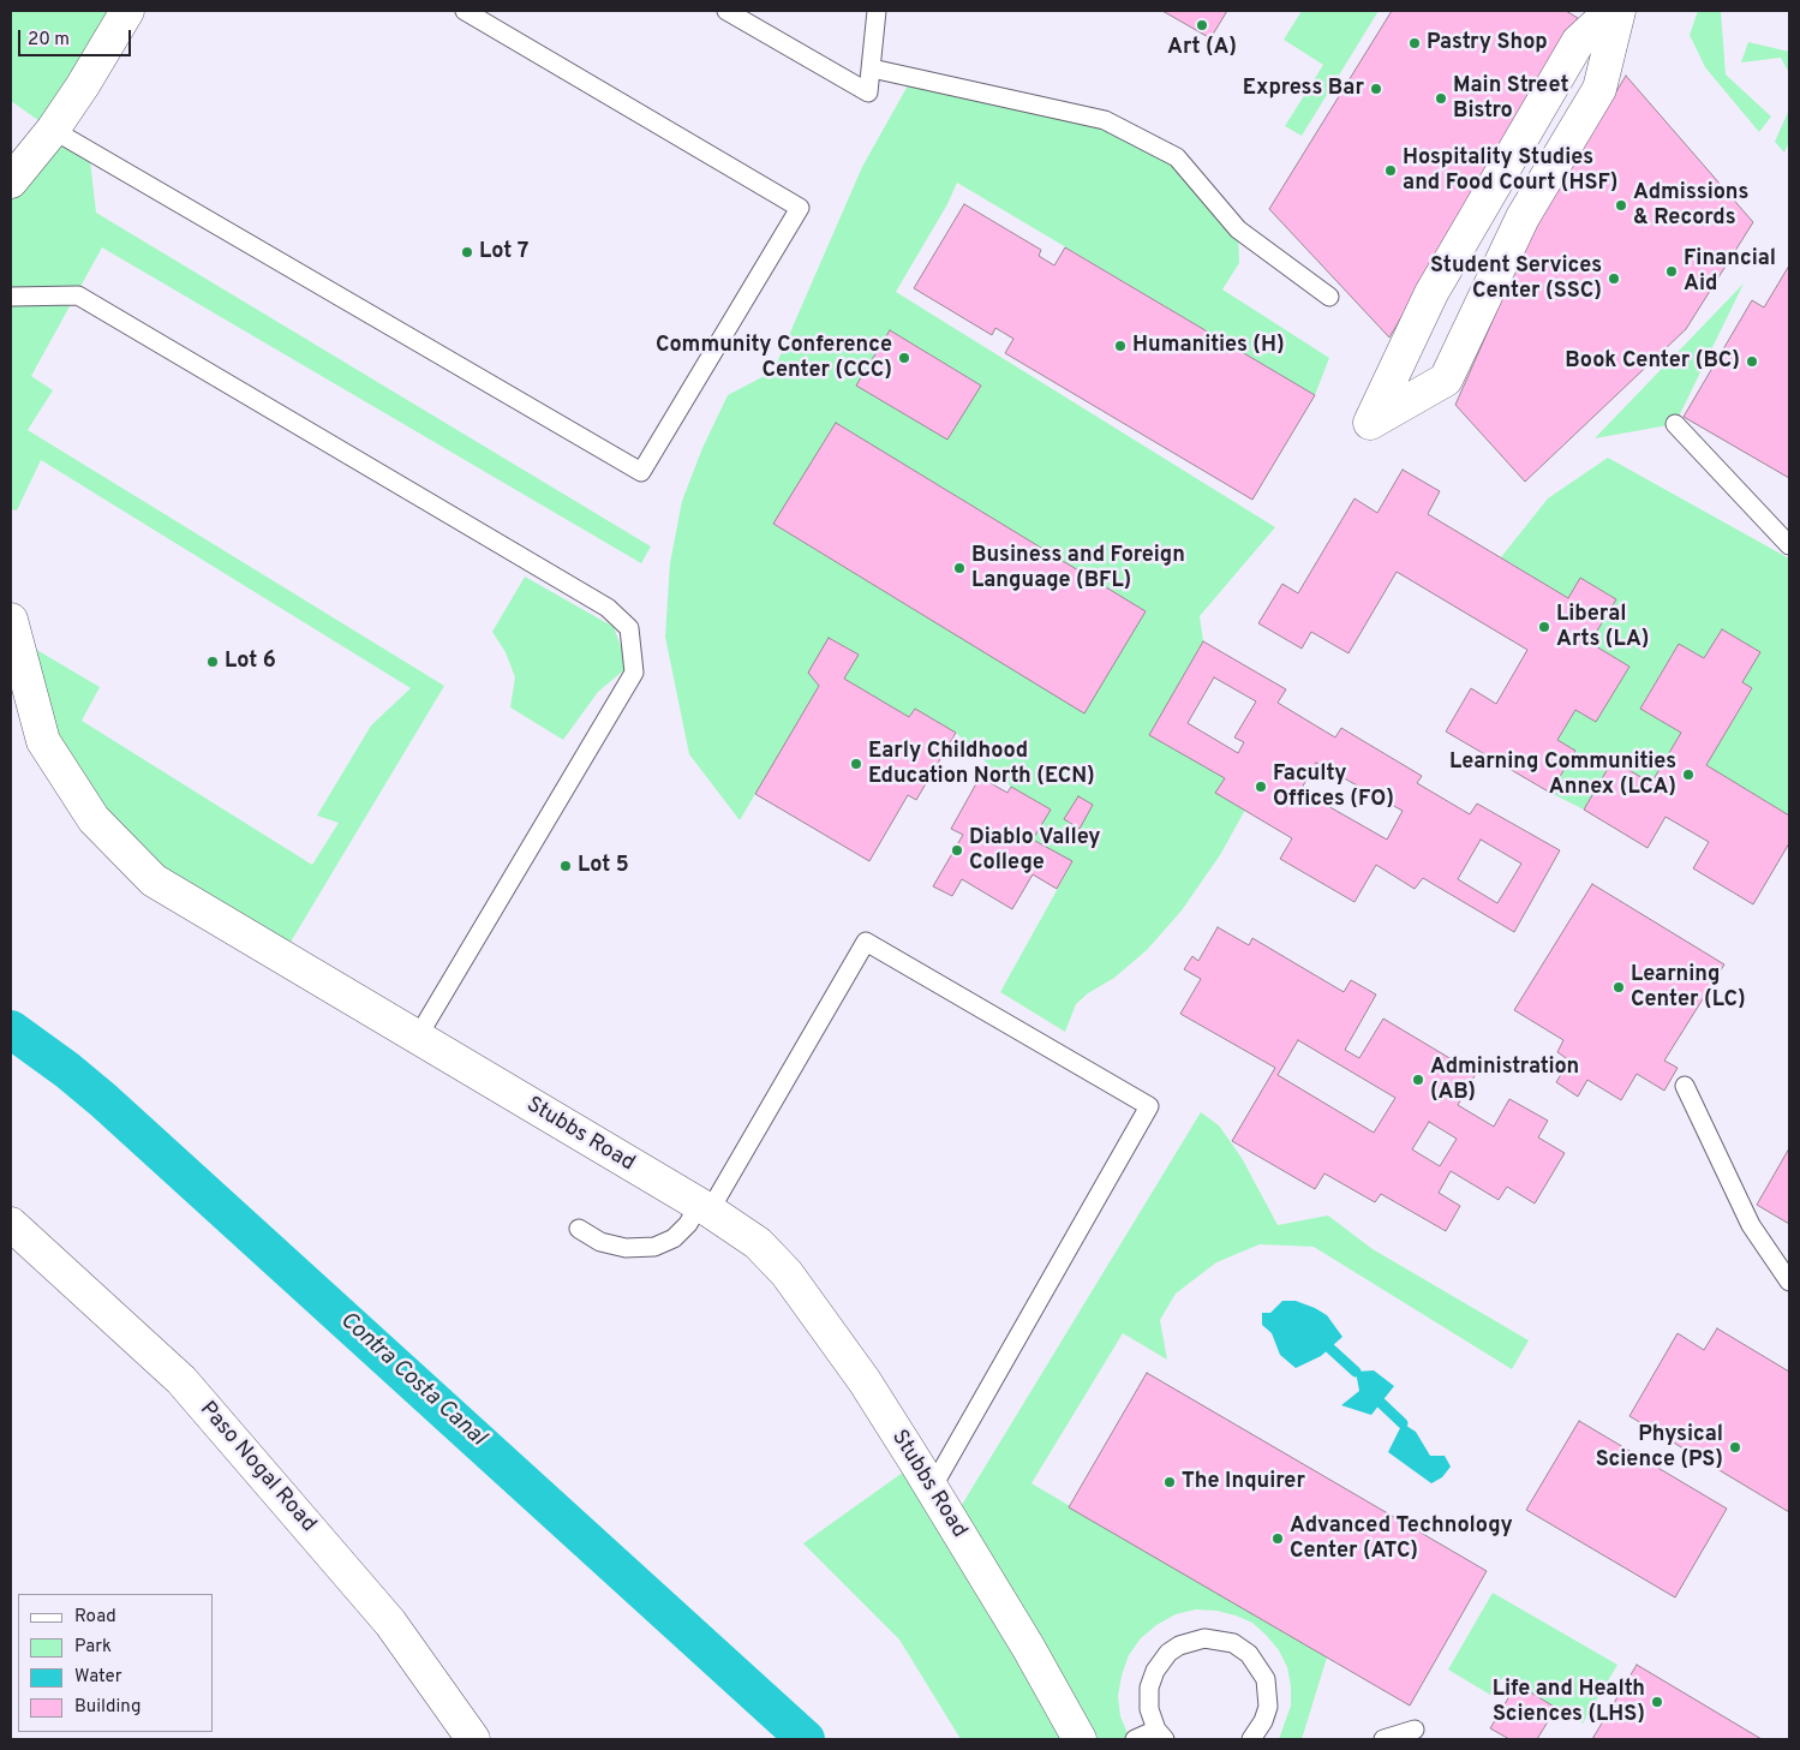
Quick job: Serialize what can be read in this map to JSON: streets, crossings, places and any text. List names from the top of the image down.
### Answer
{
  "streets": {
    "street": ["Stubbs Road", "Paso Nogal Road"]
  },
  "water": ["Contra Costa Canal"],
  "places": [
    "Art (A)",
    "Pastry Shop",
    "Express Bar",
    "Main Street Bistro",
    "Hospitality Studies and Food Court (HSF)",
    "Admissions & Records",
    "Lot 7",
    "Financial Aid",
    "Student Services Center (SSC)",
    "Humanities (H)",
    "Community Conference Center (CCC)",
    "Book Center (BC)",
    "Business and Foreign Language (BFL)",
    "Liberal Arts (LA)",
    "Lot 6",
    "Early Childhood Education North (ECN)",
    "Learning Communities Annex (LCA)",
    "Faculty Offices (FO)",
    "Diablo Valley College",
    "Lot 5",
    "Learning Center (LC)",
    "Administration (AB)",
    "Physical Science (PS)",
    "The Inquirer",
    "Advanced Technology Center (ATC)",
    "Life and Health Sciences (LHS)"
  ],
  "legend": [
    "Road",
    "Park",
    "Water",
    "Building"
  ],
  "scale_bar": "20 m"
}
